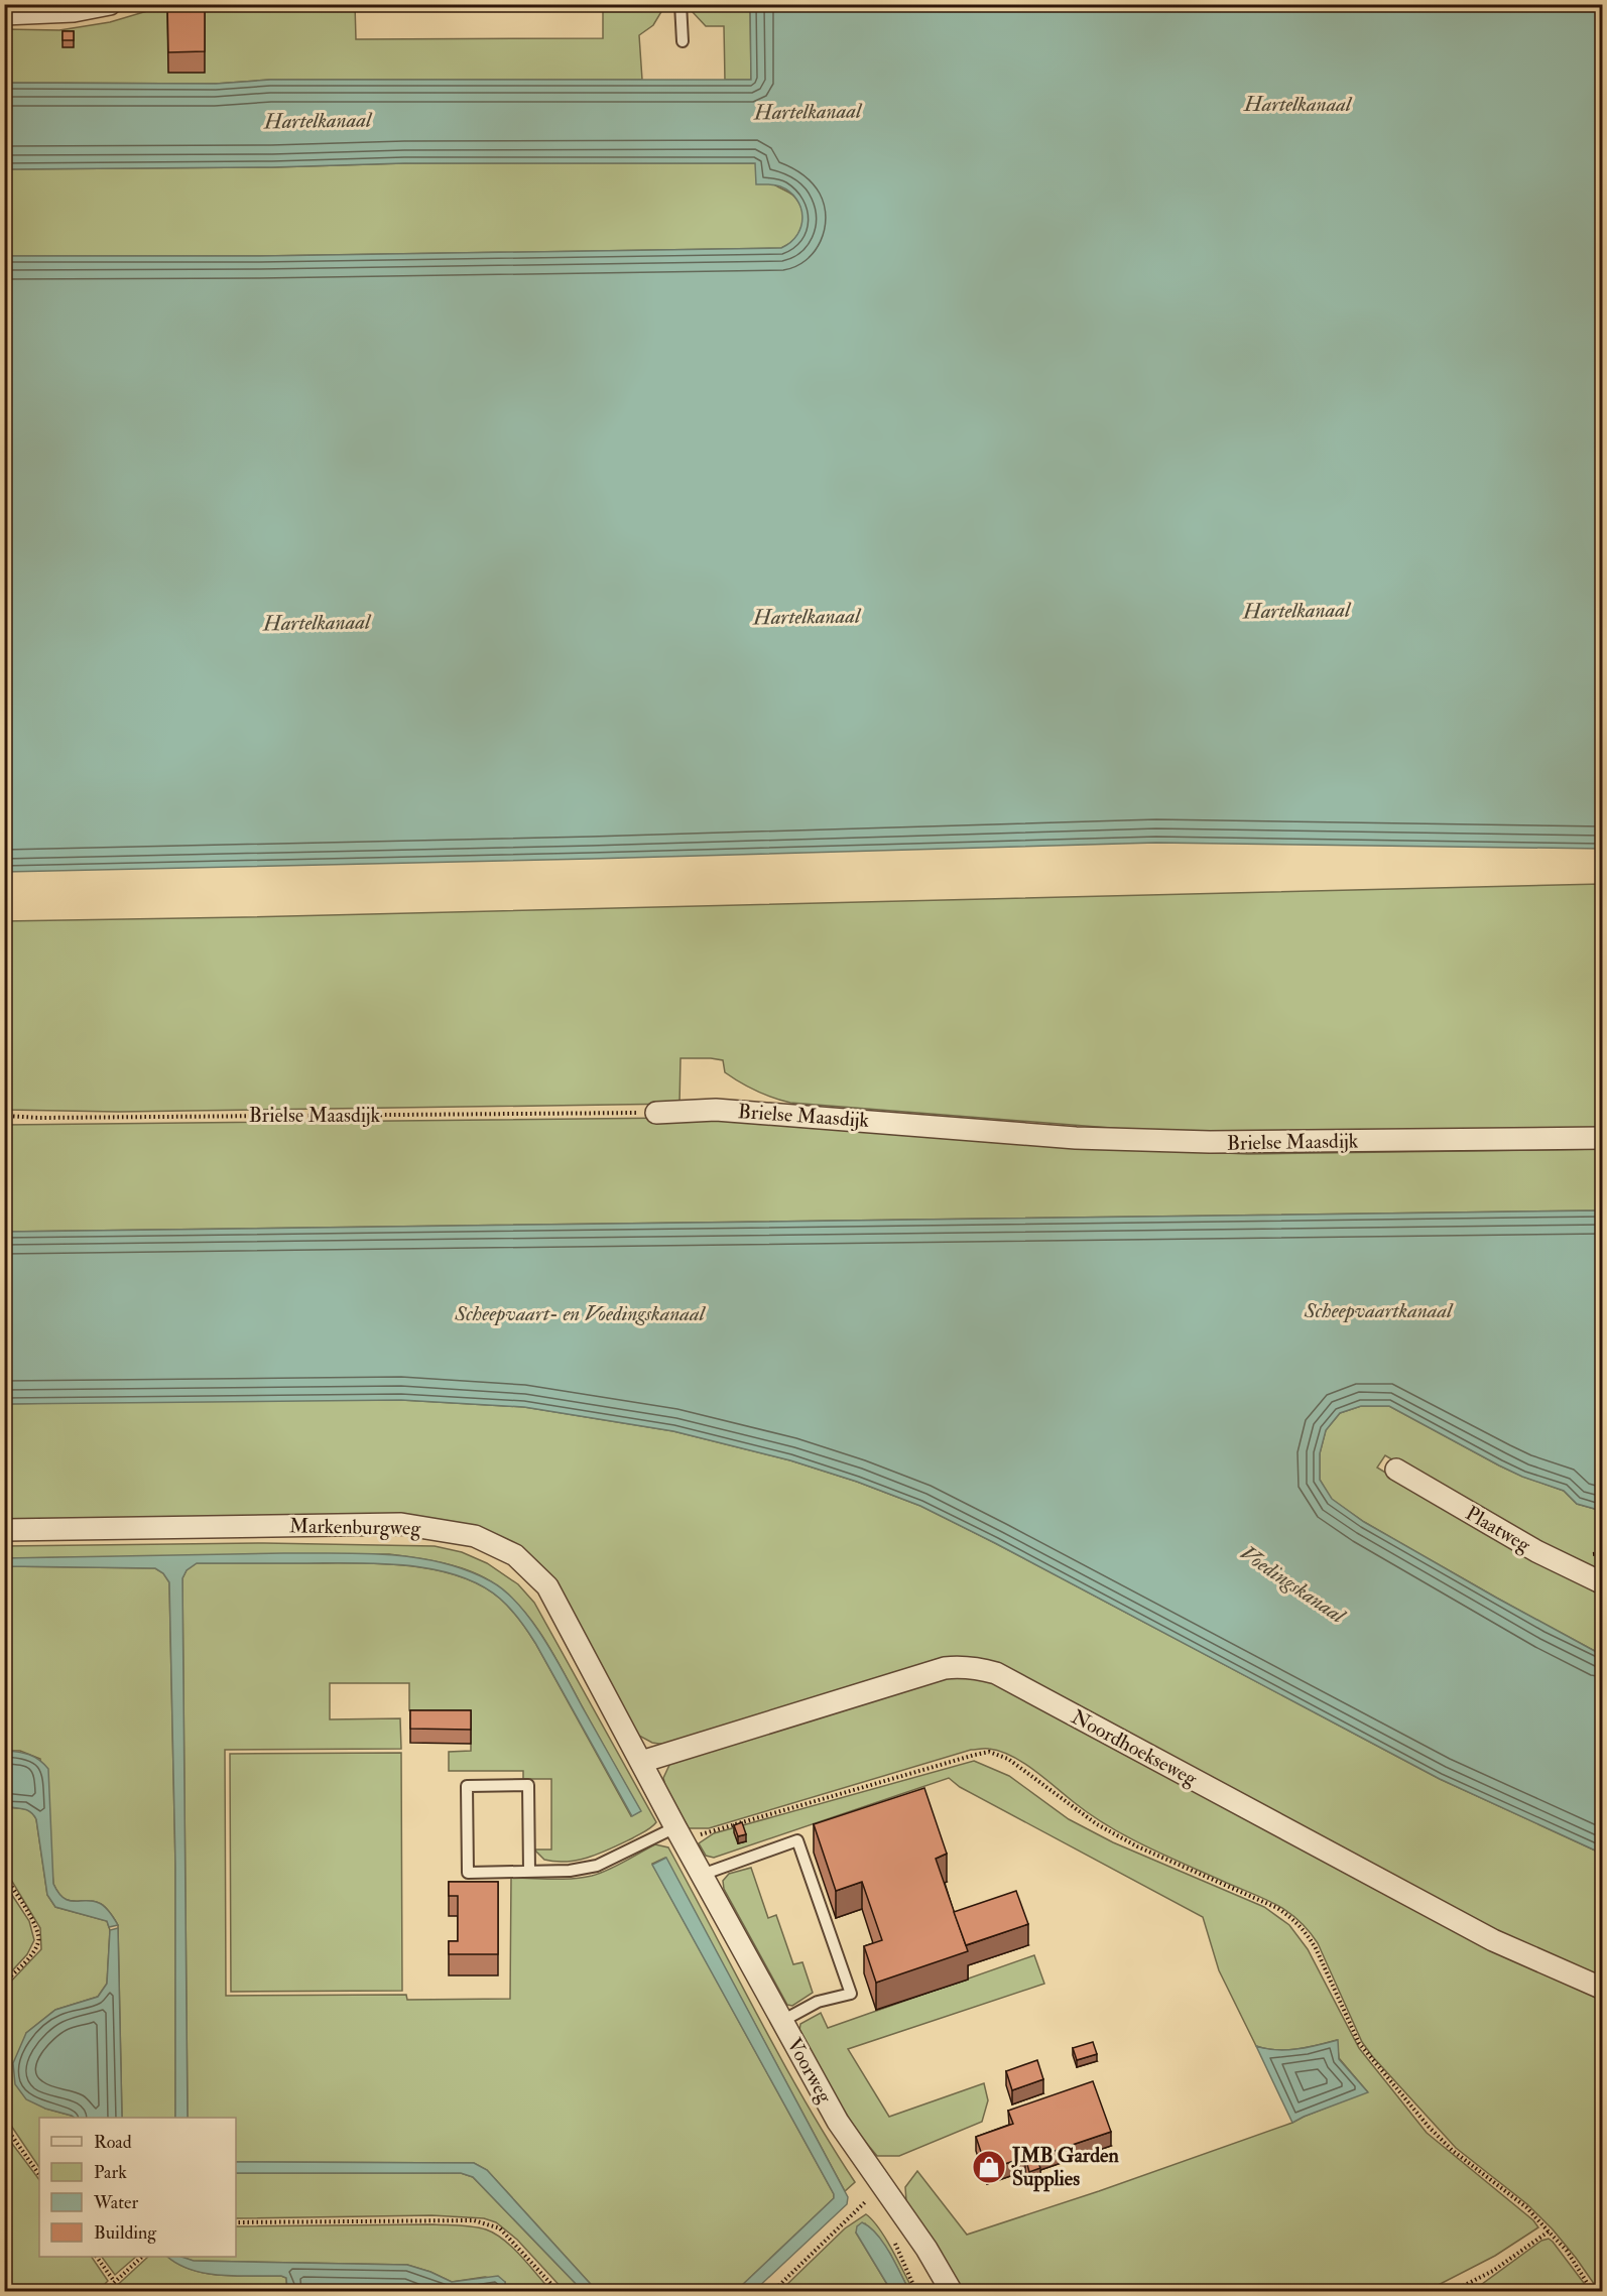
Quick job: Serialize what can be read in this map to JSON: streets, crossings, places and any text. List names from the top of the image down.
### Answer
{
  "streets": {
    "street": [
      "Brielse Maasdijk",
      "Markenburgweg",
      "Plaatweg",
      "Noordhoekseweg",
      "Voorweg"
    ]
  },
  "crossings": [
    ["Markenburgweg", "Noordhoekseweg"],
    ["Markenburgweg", "Voorweg"]
  ],
  "water": [
    "Hartelkanaal",
    "Scheepvaartkanaal",
    "Scheepvaart- en Voedingskanaal",
    "Voedingskanaal"
  ],
  "places": {
    "shop": ["JMB Garden Supplies"]
  },
  "legend": [
    "Road",
    "Park",
    "Water",
    "Building"
  ]
}
